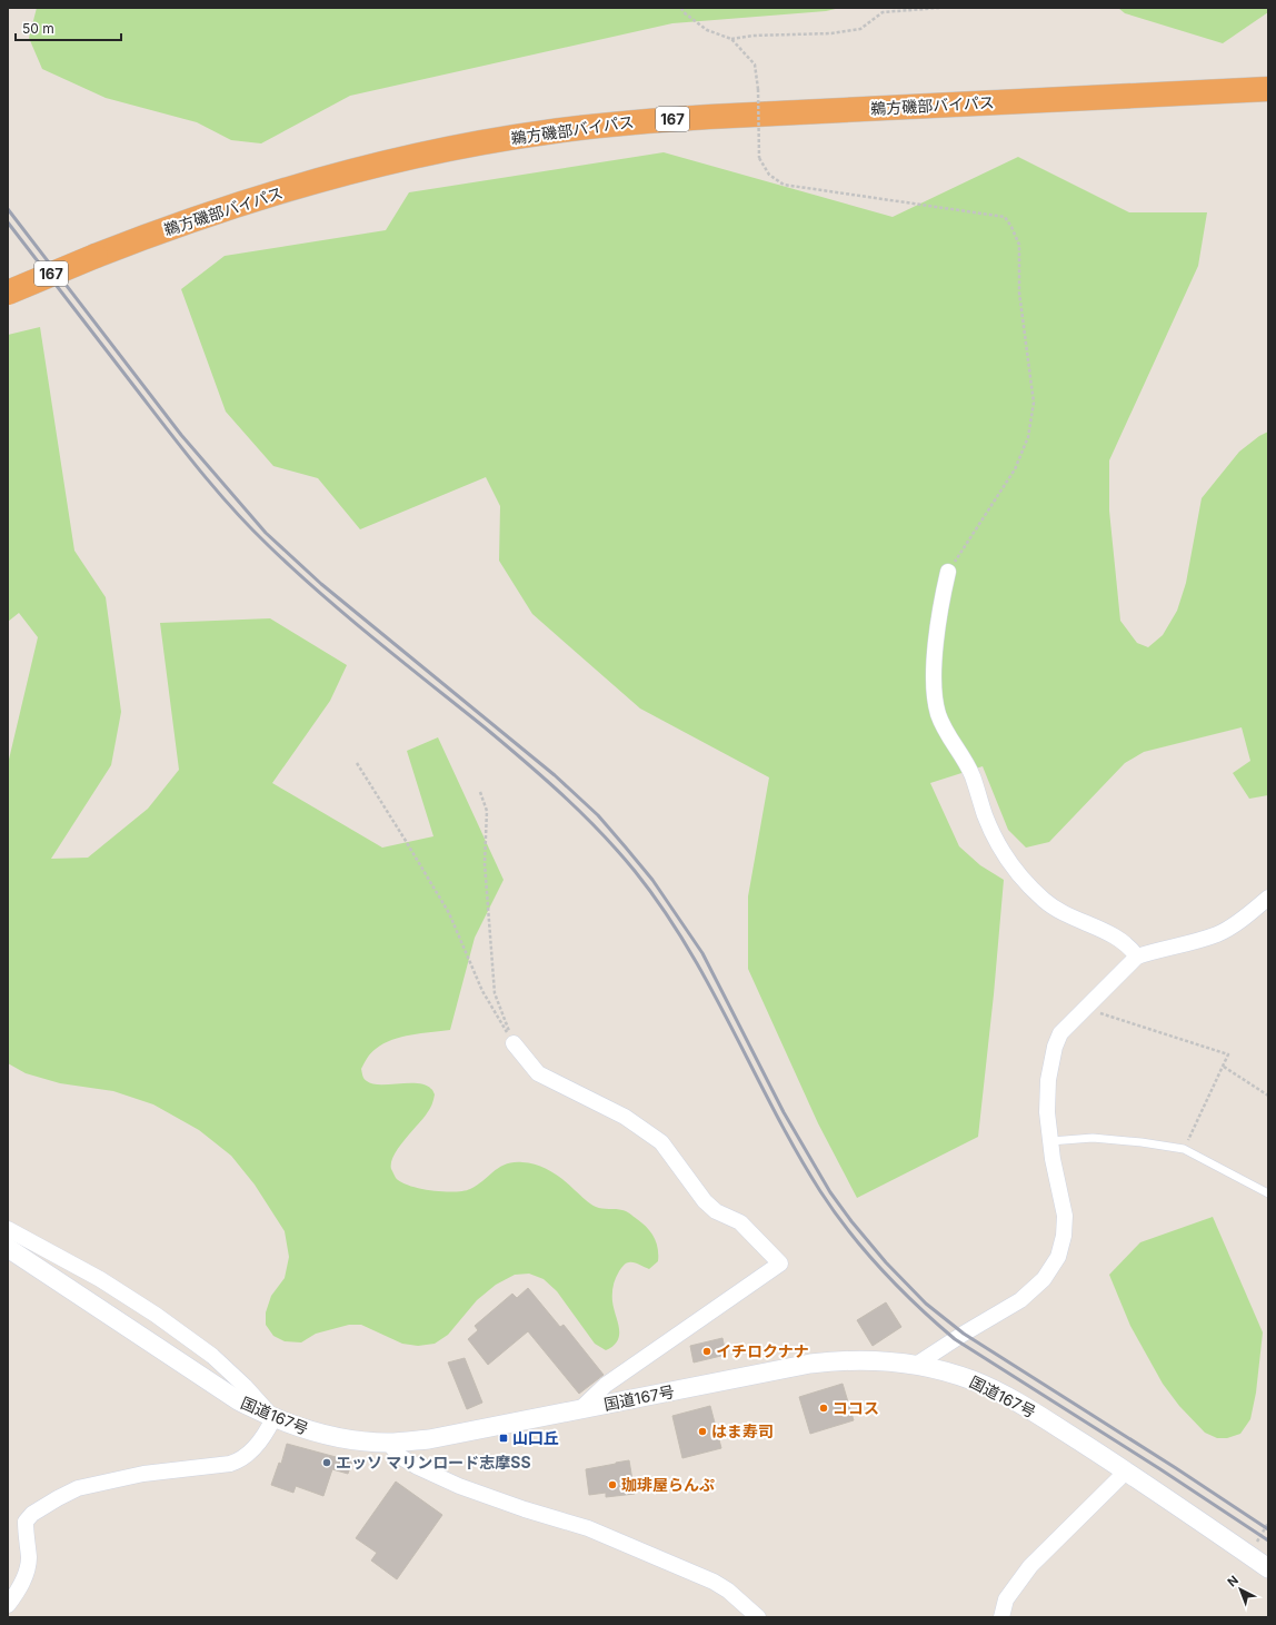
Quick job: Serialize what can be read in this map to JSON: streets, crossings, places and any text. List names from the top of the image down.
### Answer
{
  "streets": {
    "highway": ["鵜方磯部バイパス", "167"],
    "street": ["国道167号"]
  },
  "places": {
    "other": [
      "イチロクナナ",
      "ココス",
      "はま寿司",
      "エッソ マリンロード志摩SS",
      "珈琲屋らんぷ"
    ],
    "transit": ["山口丘"]
  },
  "scale_bar": "50 m",
  "north": "top left"
}
